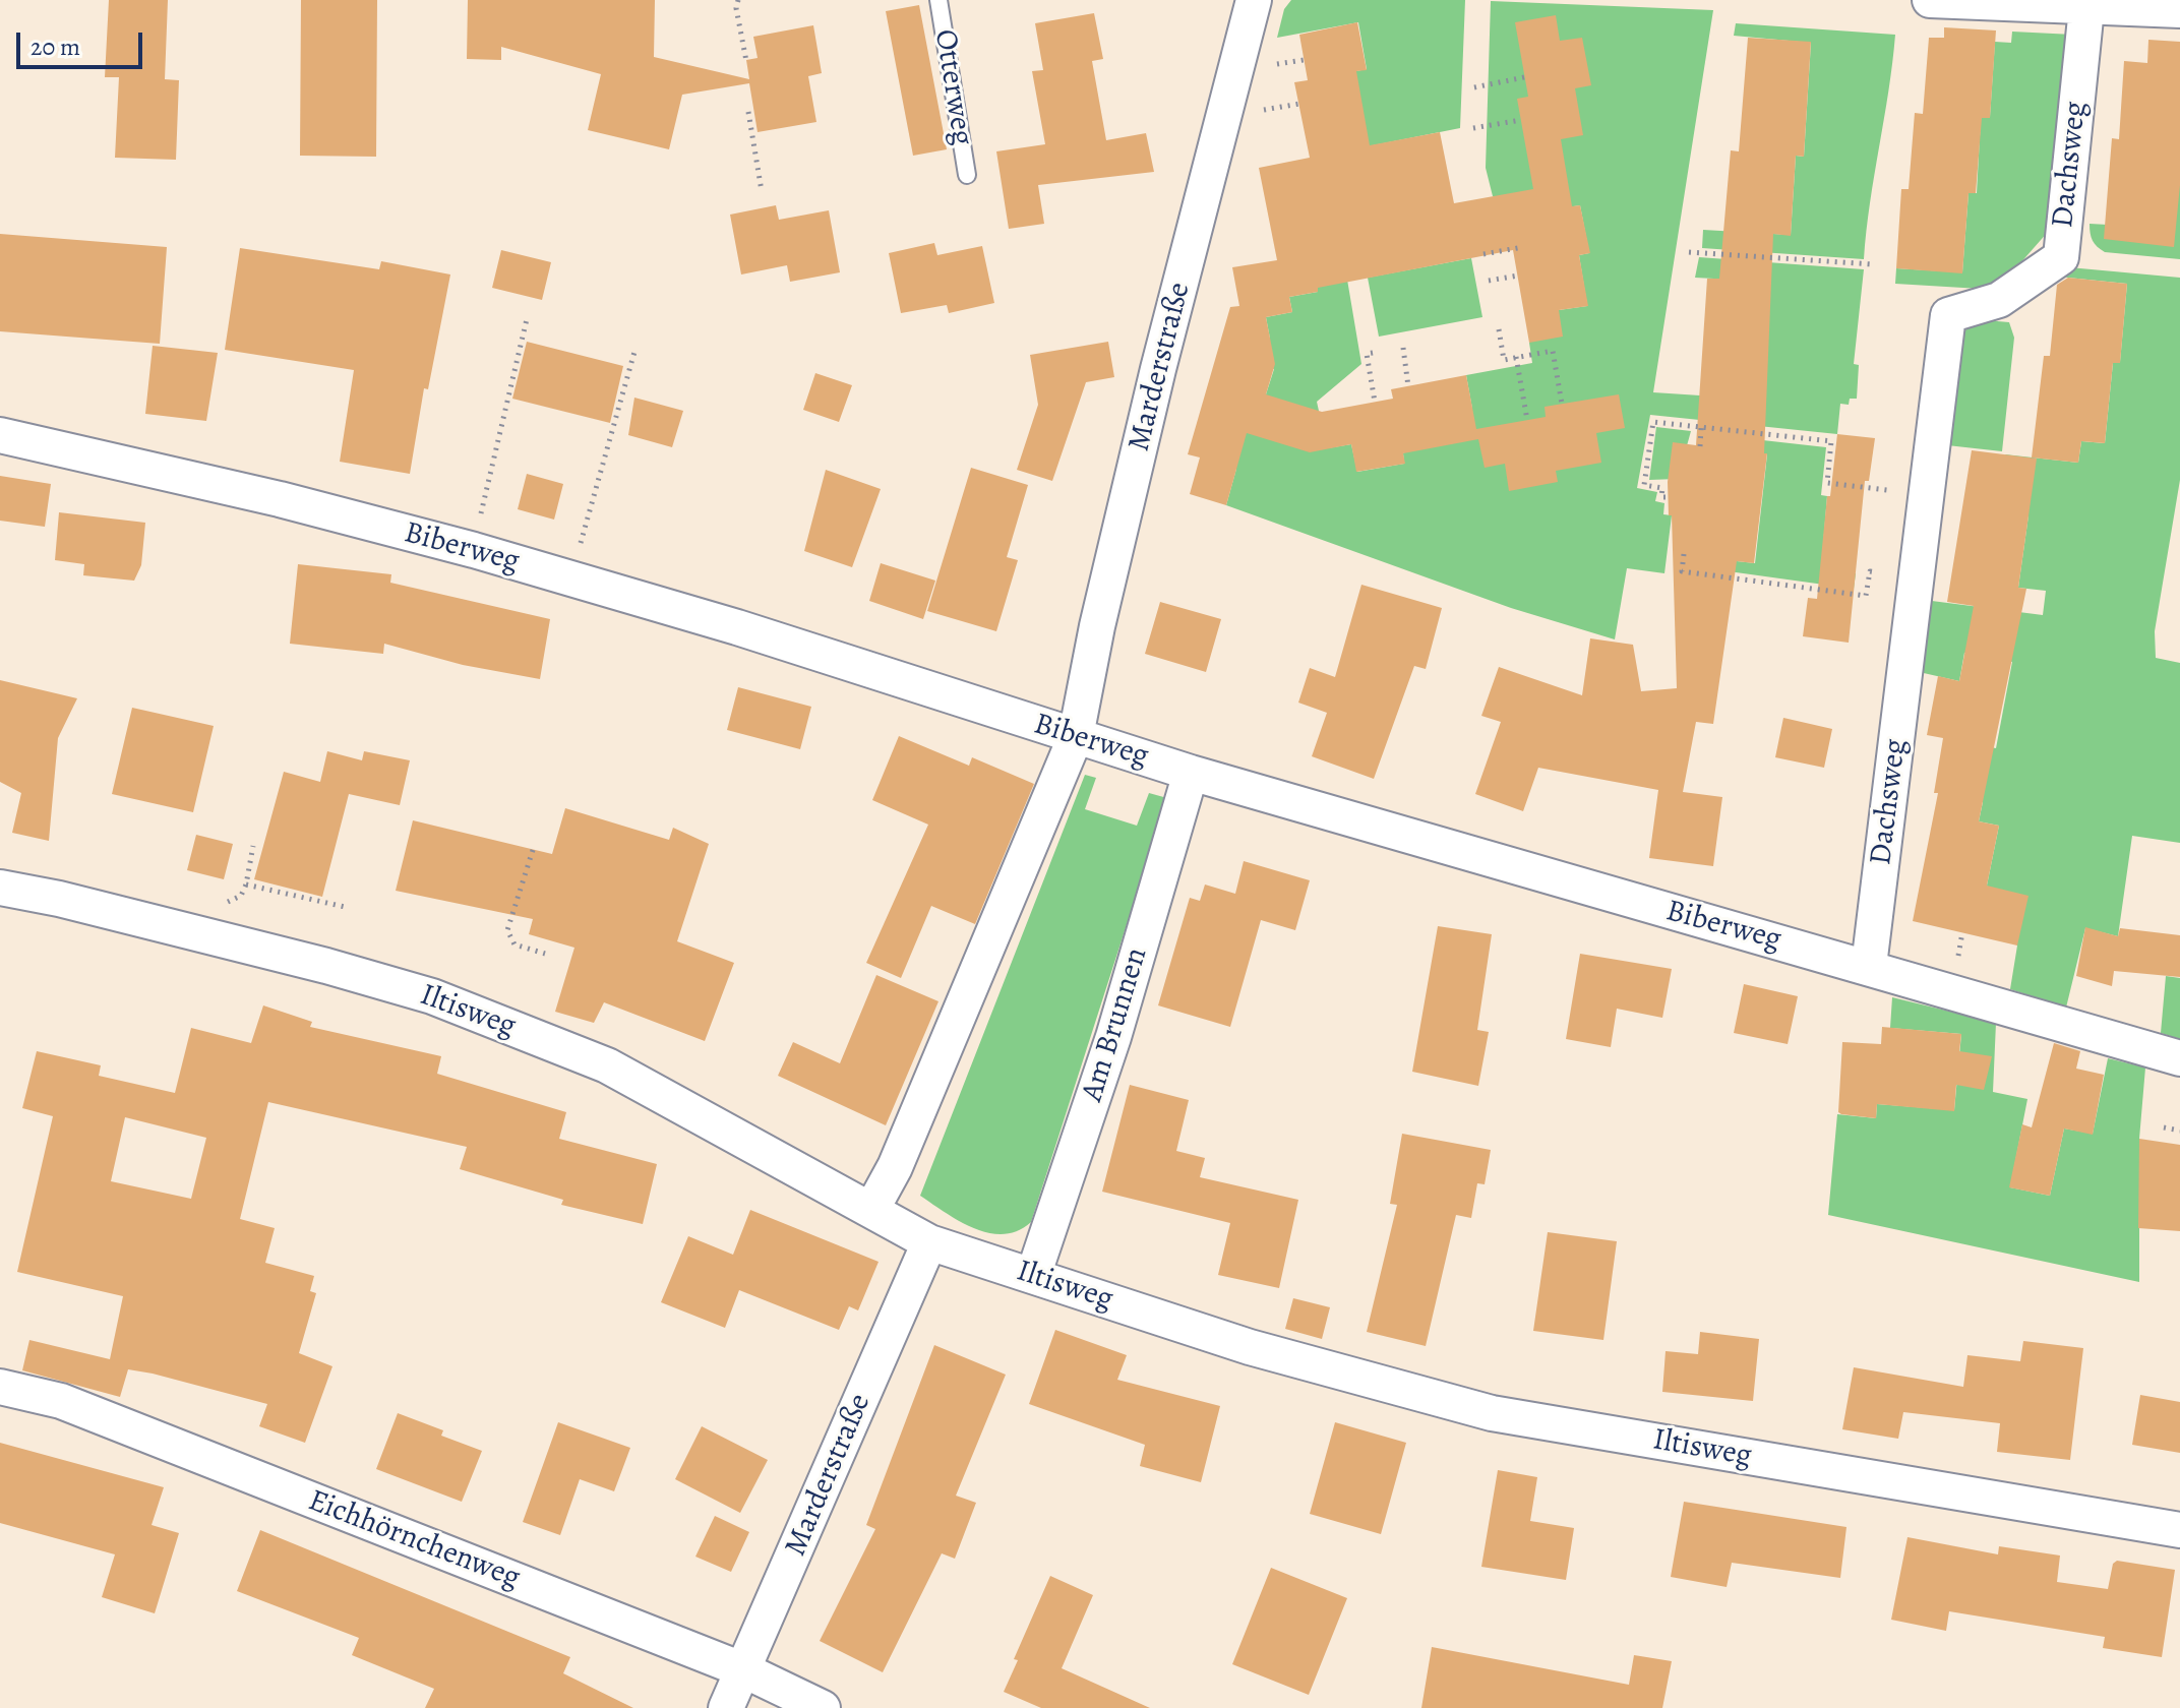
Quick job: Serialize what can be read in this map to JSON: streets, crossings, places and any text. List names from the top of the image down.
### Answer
{
  "streets": {
    "street": [
      "Dachsweg",
      "Marderstraße",
      "Biberweg",
      "Iltisweg",
      "Am Brunnen",
      "Eichhörnchenweg"
    ],
    "lane": ["Otterweg"]
  },
  "crossings": [
    ["Dachsweg", "Biberweg"],
    ["Marderstraße", "Biberweg"],
    ["Marderstraße", "Iltisweg"],
    ["Marderstraße", "Eichhörnchenweg"],
    ["Biberweg", "Am Brunnen"],
    ["Iltisweg", "Am Brunnen"]
  ],
  "scale_bar": "20 m"
}
